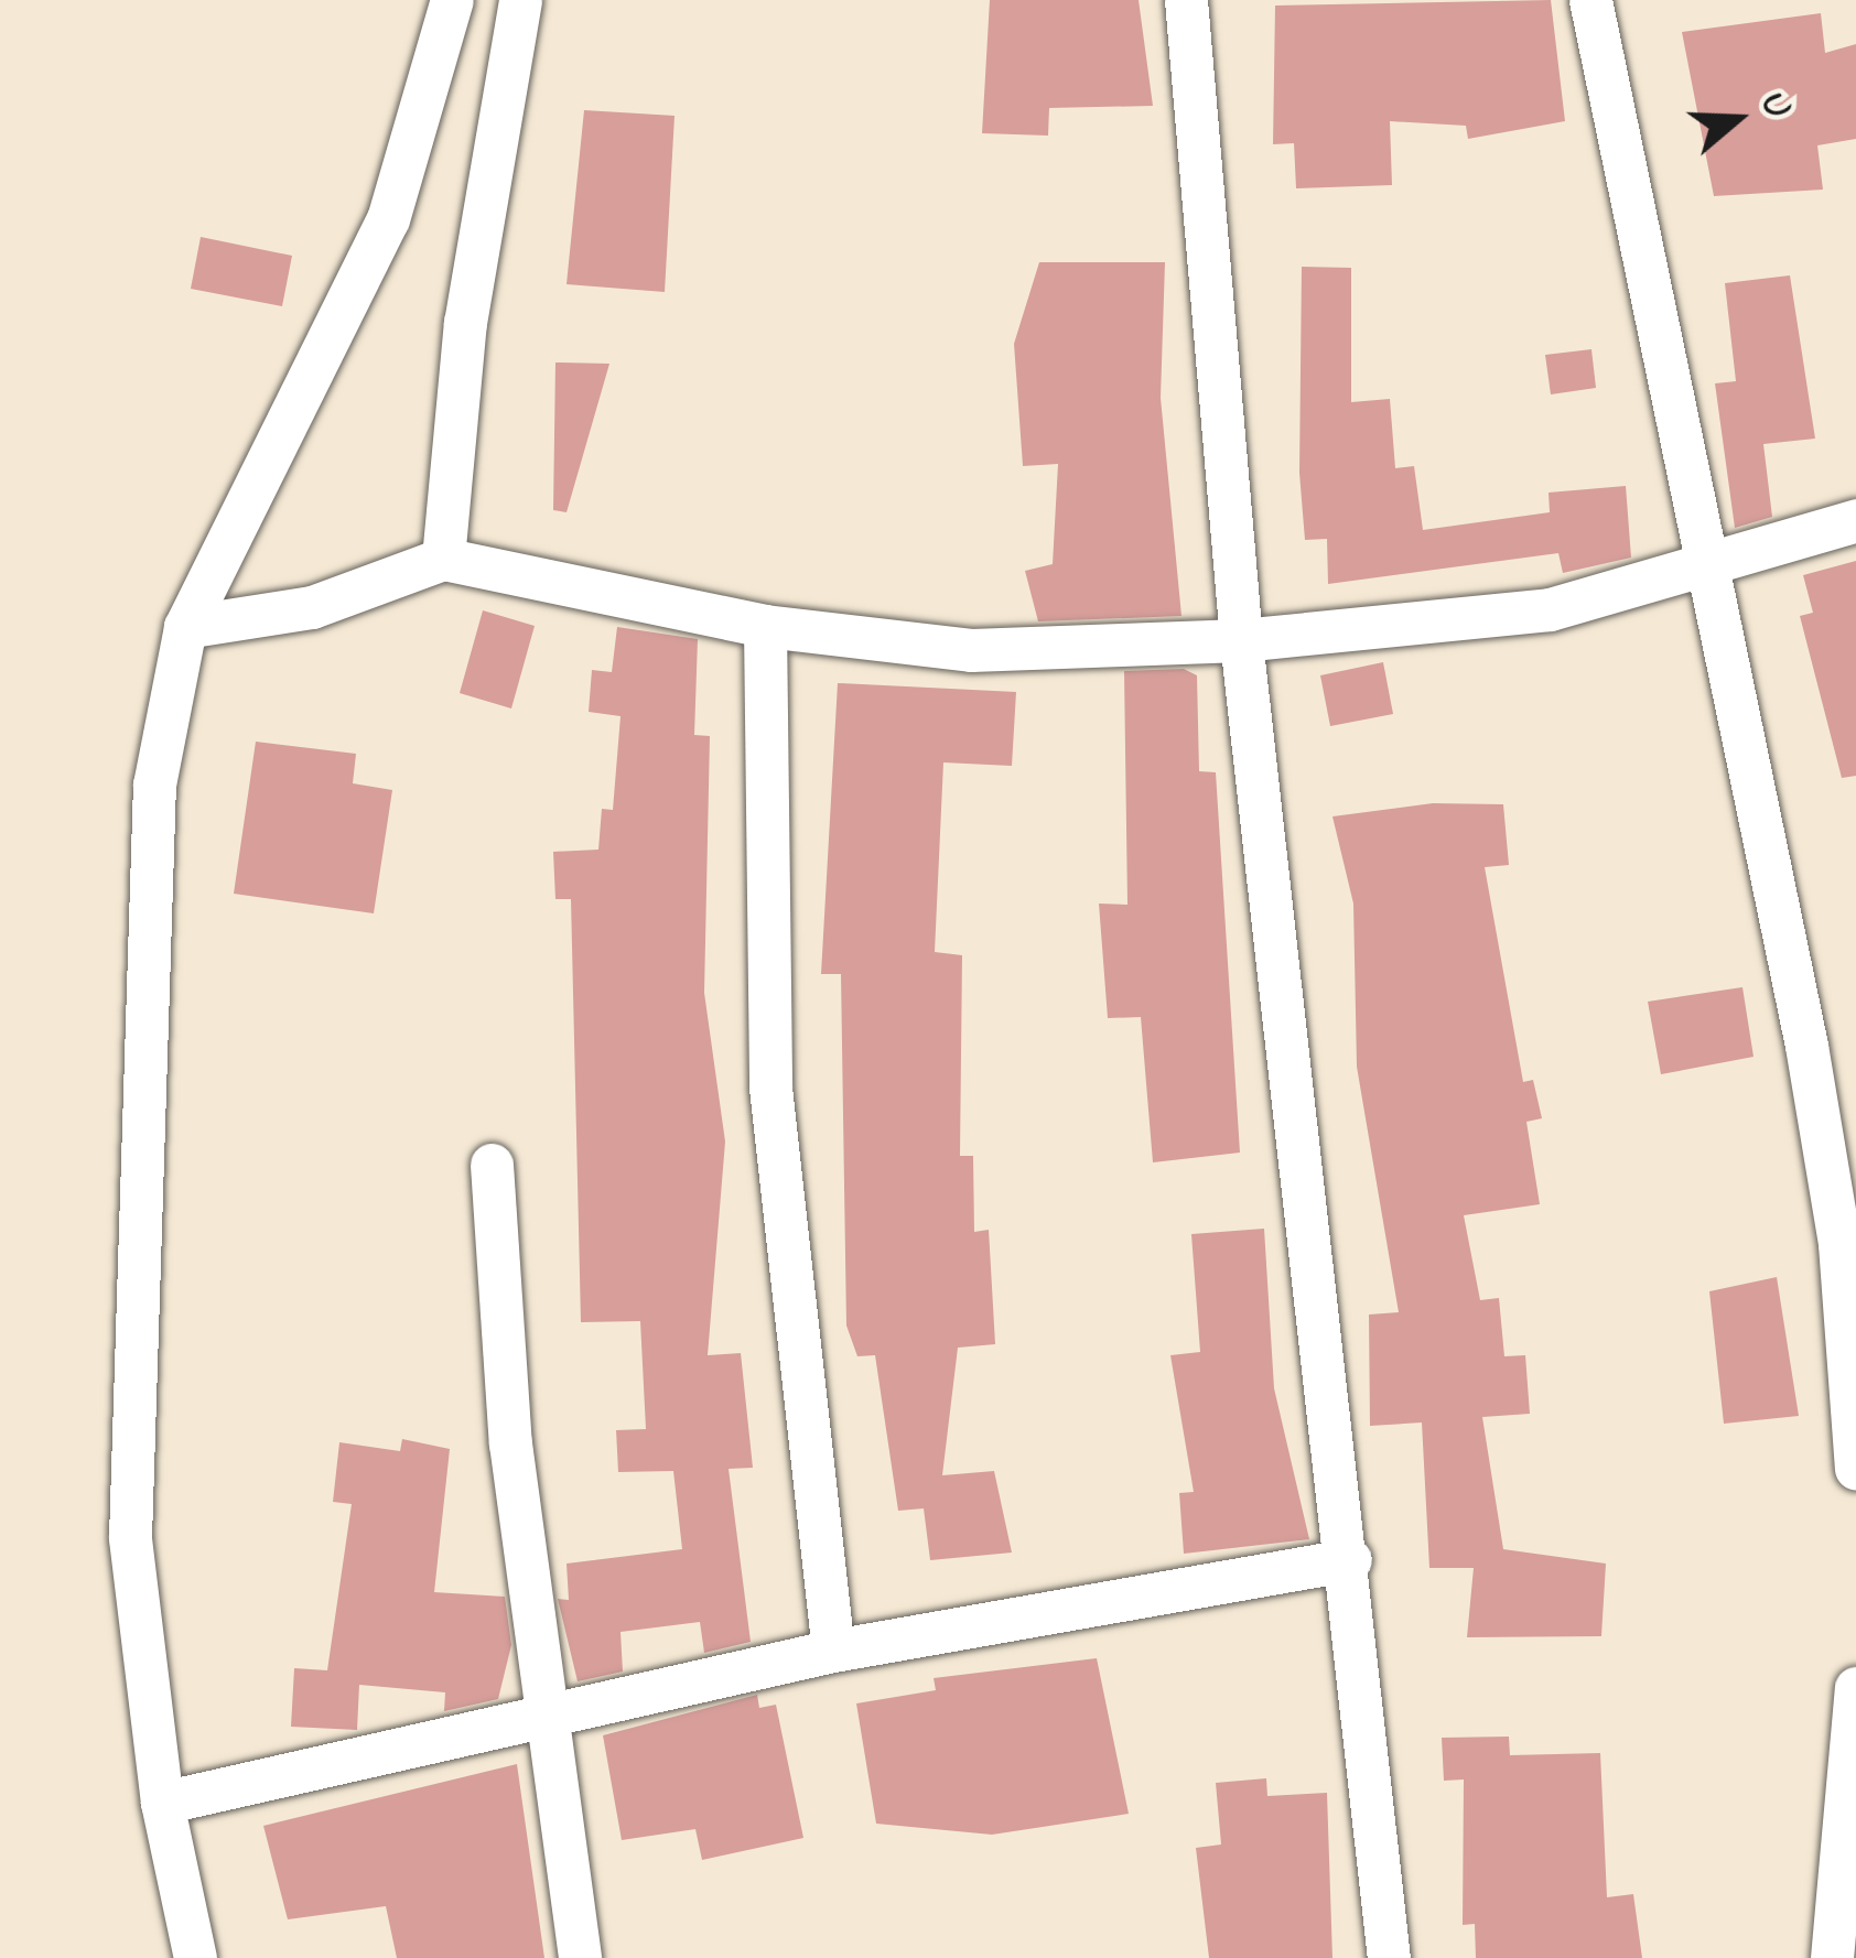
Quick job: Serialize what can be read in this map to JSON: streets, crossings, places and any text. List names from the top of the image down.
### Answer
{
  "north": "right"
}
